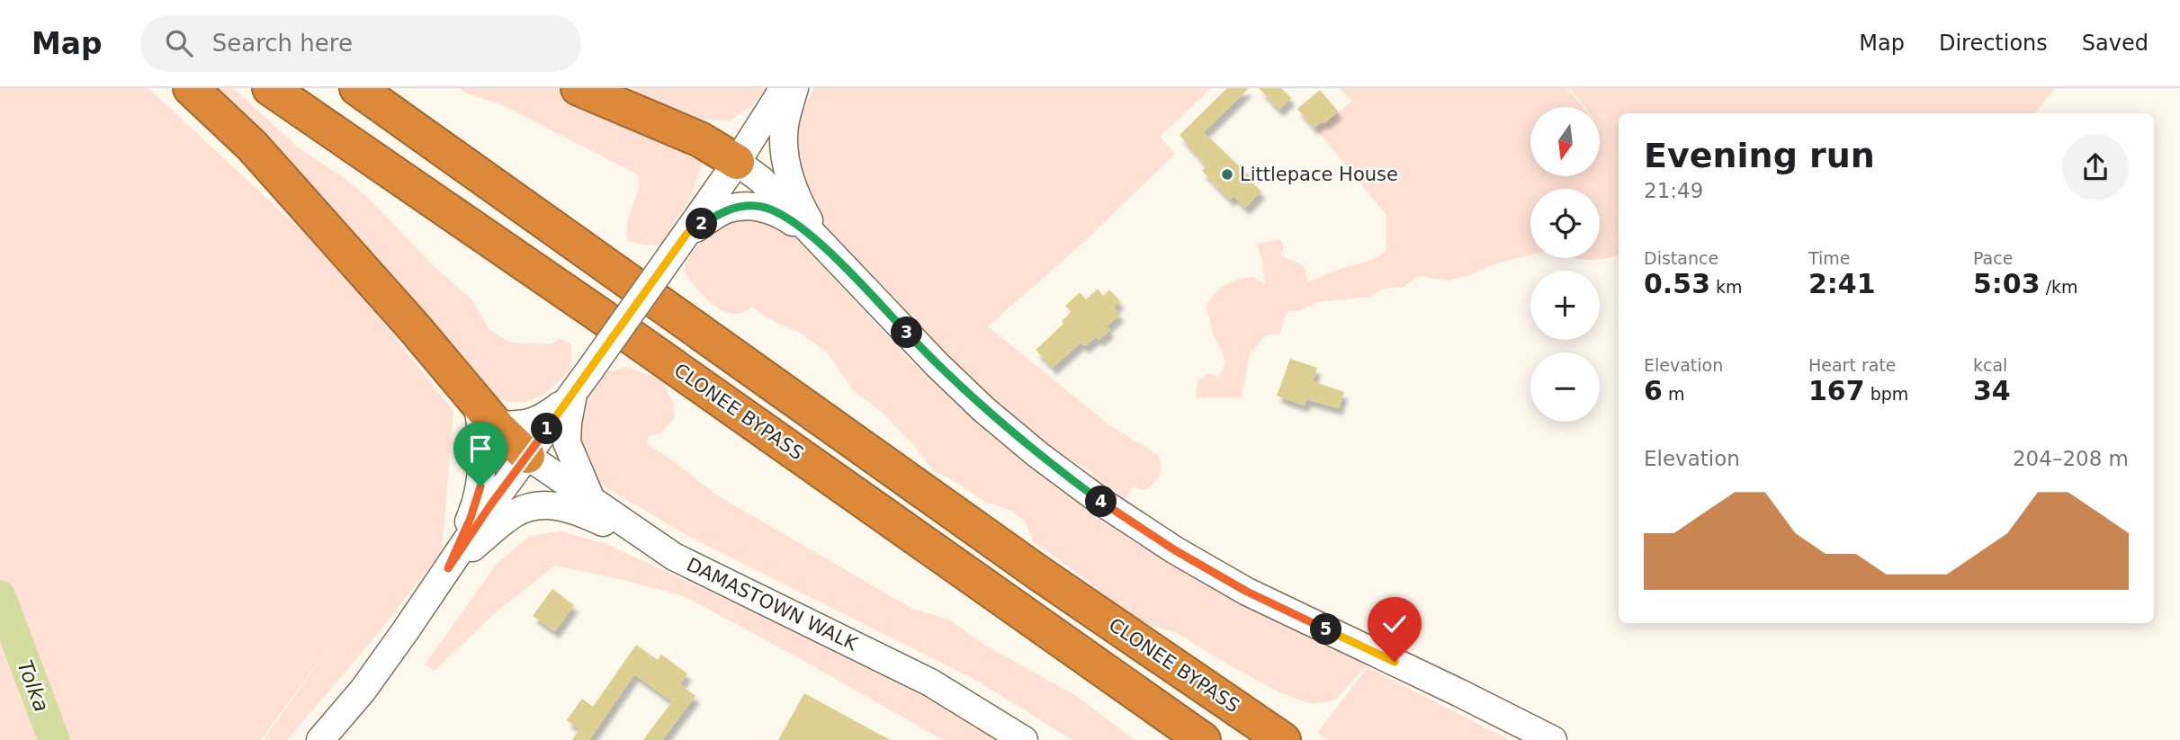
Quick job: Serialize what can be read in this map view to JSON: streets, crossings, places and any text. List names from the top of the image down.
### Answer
{
  "streets": {
    "highway": ["CLONEE BYPASS"],
    "main road": ["DAMASTOWN WALK"]
  },
  "water": ["Tolka"],
  "places": ["Littlepace House"],
  "north": "bottom",
  "page": {
    "header": "Map",
    "search": "Search here",
    "nav": ["Map", "Directions", "Saved"],
    "map_buttons": ["+", "−"],
    "heading": ["Evening run", "21:49"],
    "pins": [
      "2",
      "3",
      "1",
      "4",
      "5"
    ],
    "stats": [
      ["Distance", "0.53 km"],
      ["Time", "2:41"],
      ["Pace", "5:03 /km"],
      ["Elevation", "6 m"],
      ["Heart rate", "167 bpm"],
      ["kcal", "34"]
    ],
    "chart": ["Elevation", "204–208 m"]
  }
}
